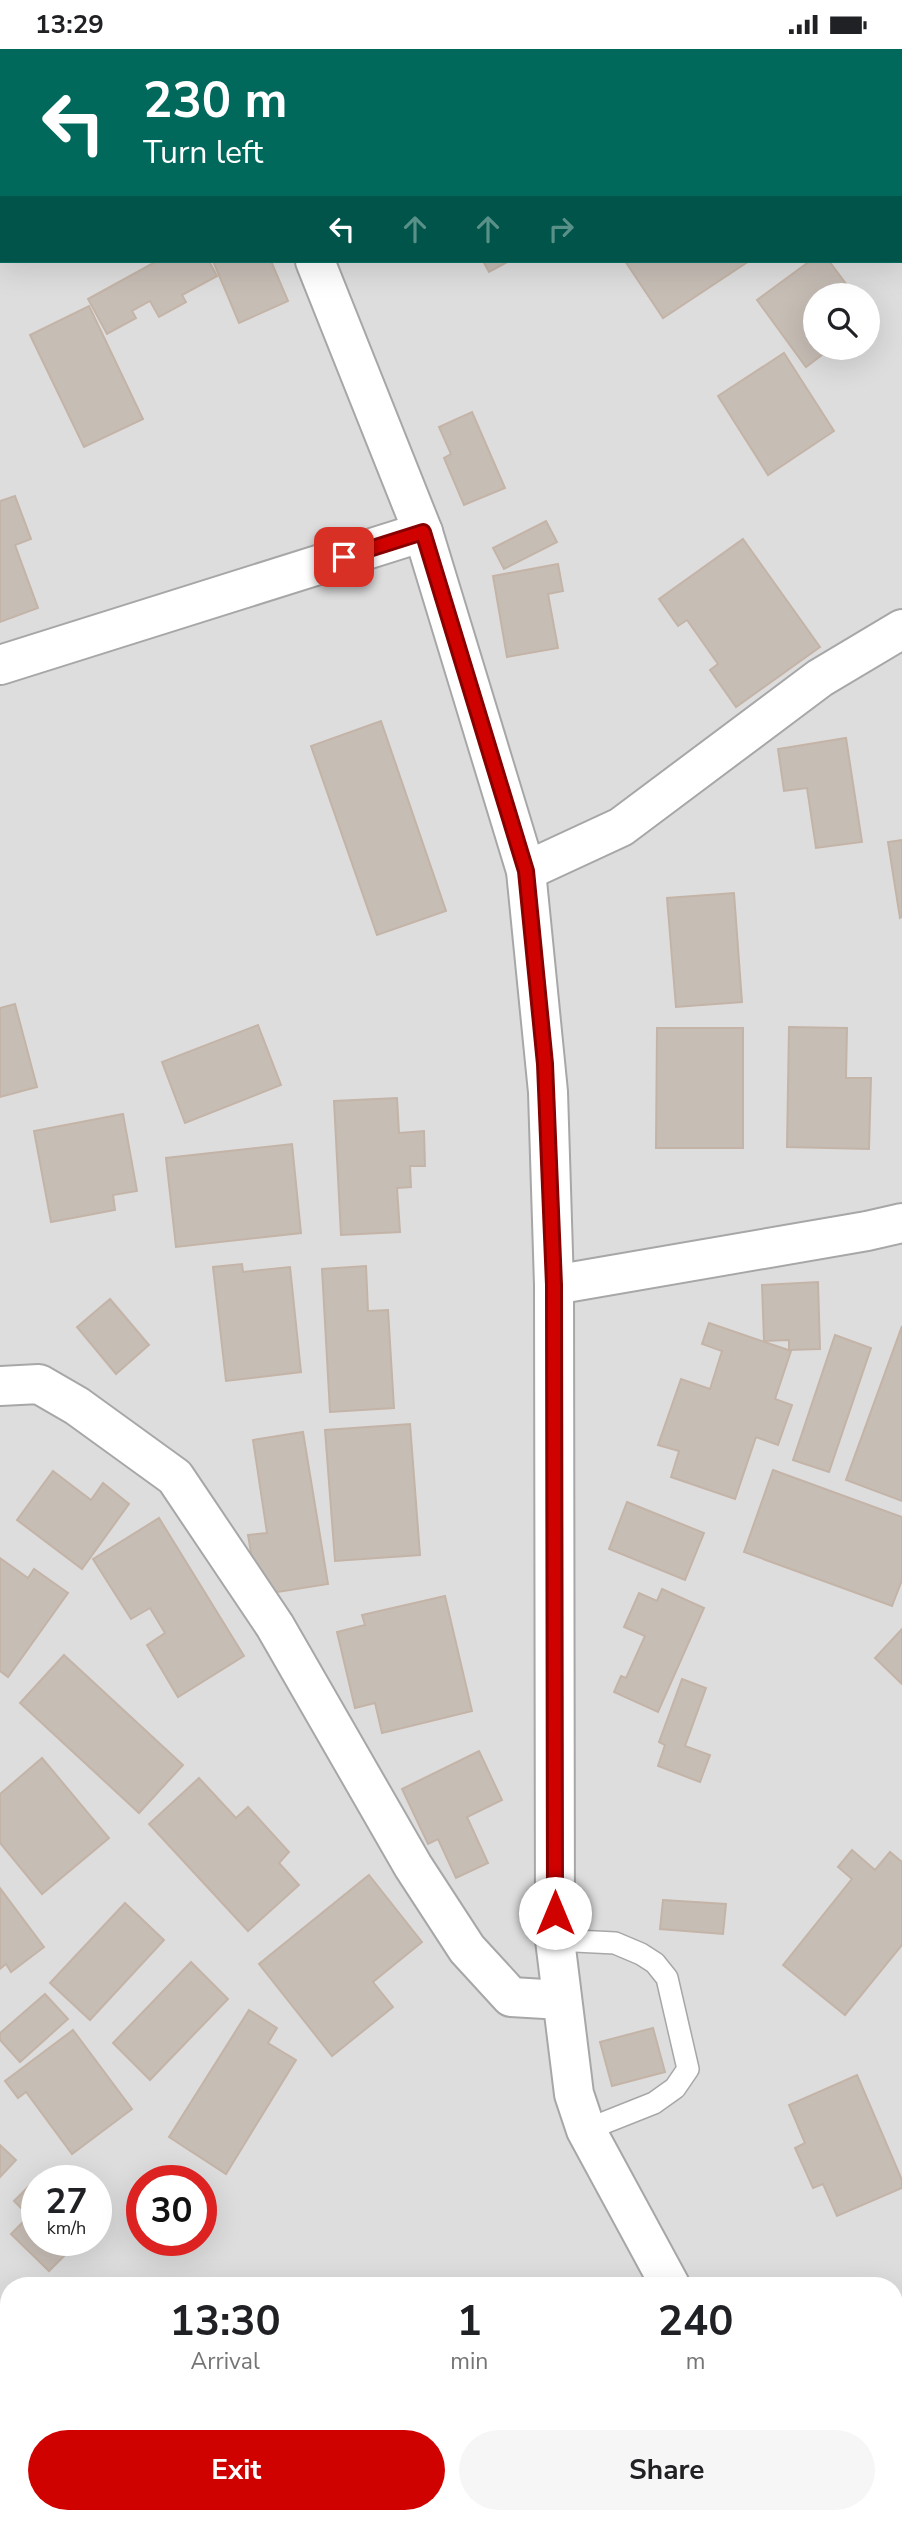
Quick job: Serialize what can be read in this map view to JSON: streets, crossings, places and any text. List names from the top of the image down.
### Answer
{
  "page": {
    "status": "13:29",
    "turn": ["230 m", "Turn left"],
    "speed": "27 km/h",
    "limit": "30",
    "eta": [
      "13:30",
      "Arrival",
      "1",
      "min",
      "240",
      "m"
    ],
    "buttons": ["Exit", "Share"]
  }
}
